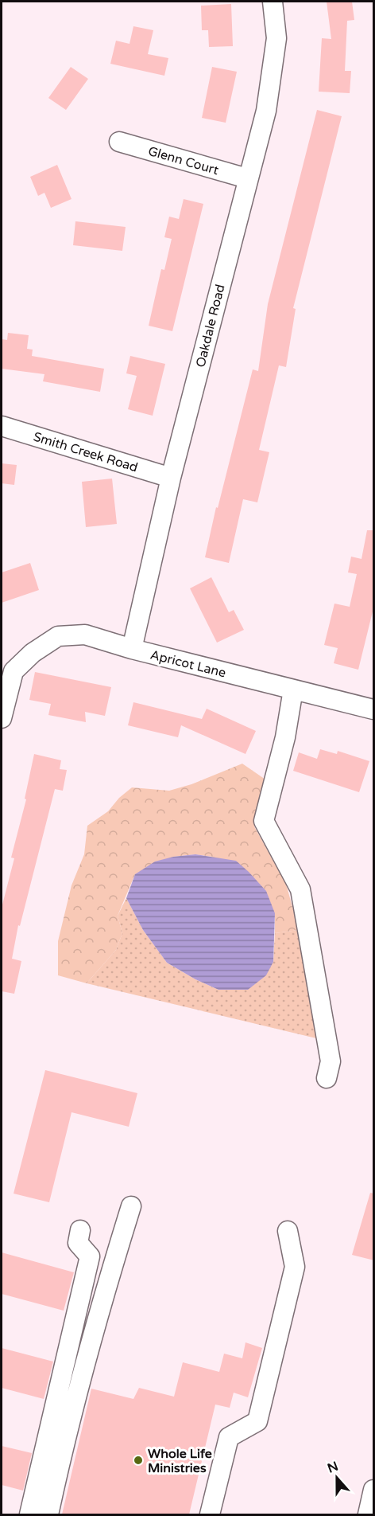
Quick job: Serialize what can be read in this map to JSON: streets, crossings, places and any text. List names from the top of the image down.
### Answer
{
  "streets": {
    "street": [
      "Glenn Court",
      "Oakdale Road",
      "Smith Creek Road",
      "Apricot Lane"
    ]
  },
  "crossings": [
    ["Glenn Court", "Oakdale Road"],
    ["Oakdale Road", "Smith Creek Road"],
    ["Oakdale Road", "Apricot Lane"]
  ],
  "places": ["Whole Life Ministries"],
  "north": "top"
}
